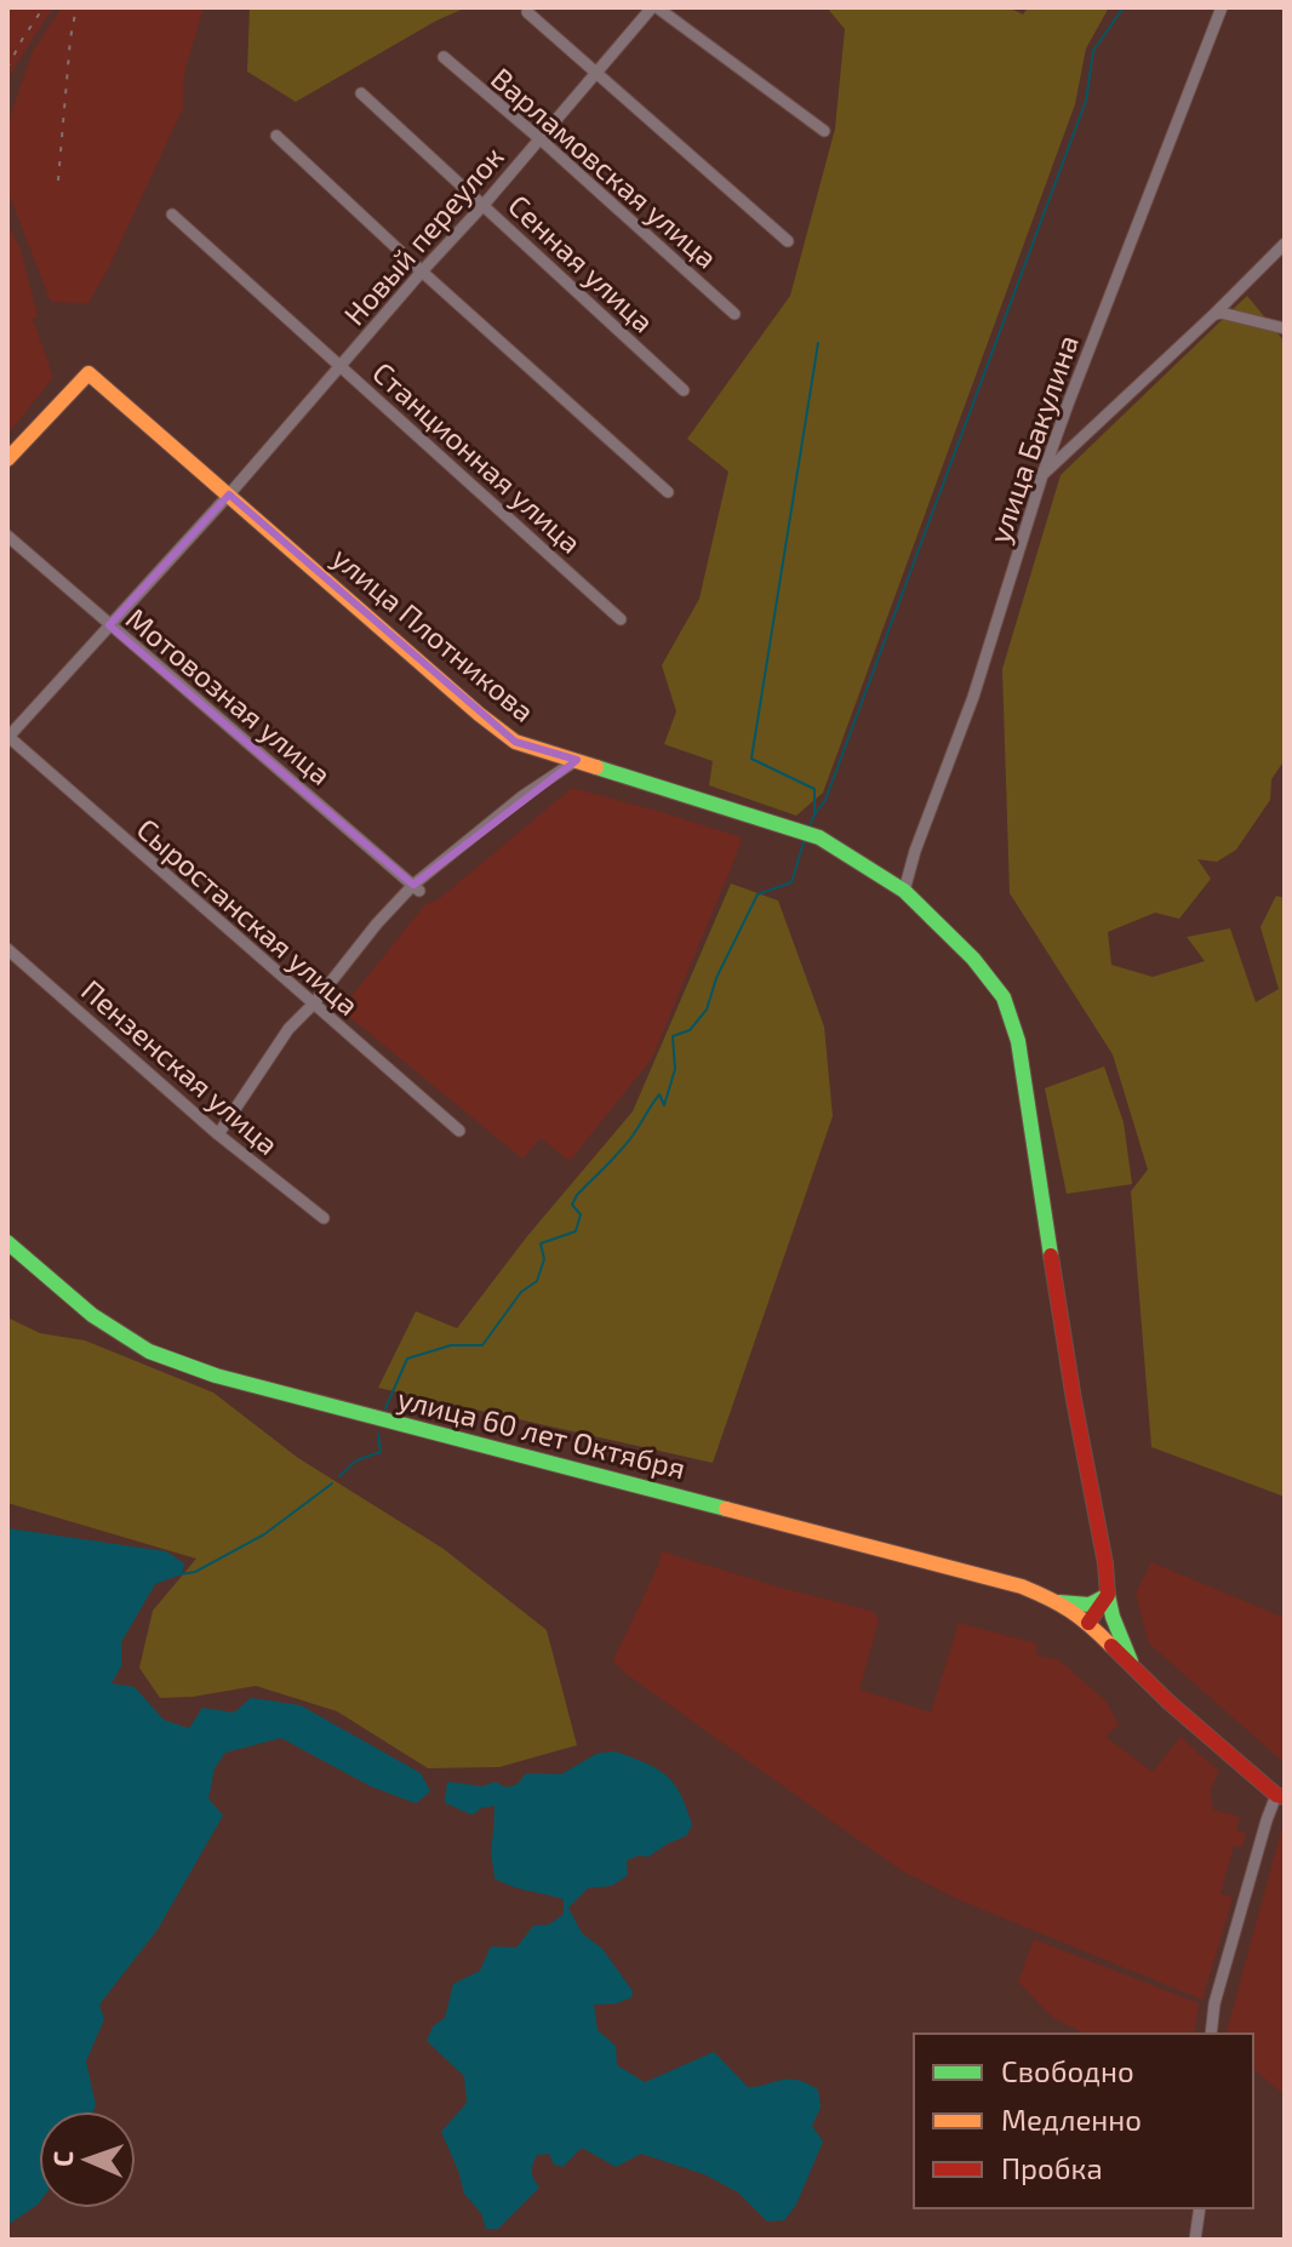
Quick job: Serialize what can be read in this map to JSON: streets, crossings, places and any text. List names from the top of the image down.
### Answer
{
  "streets": {
    "street": [
      "Варламовская улица",
      "Новый переулок",
      "Сенная улица",
      "улица Бакулина",
      "Станционная улица",
      "улица Плотникова",
      "Мотовозная улица",
      "Сыростанская улица",
      "Пензенская улица",
      "улица 60 лет Октября"
    ]
  },
  "crossings": [
    ["Варламовская улица", "Новый переулок"],
    ["Новый переулок", "Сенная улица"],
    ["Новый переулок", "Станционная улица"],
    ["Новый переулок", "улица Плотникова"],
    ["Новый переулок", "Мотовозная улица"],
    ["Новый переулок", "Сыростанская улица"],
    ["улица Бакулина", "улица Плотникова"]
  ],
  "legend": ["Свободно", "Медленно", "Пробка"],
  "north": "left"
}
